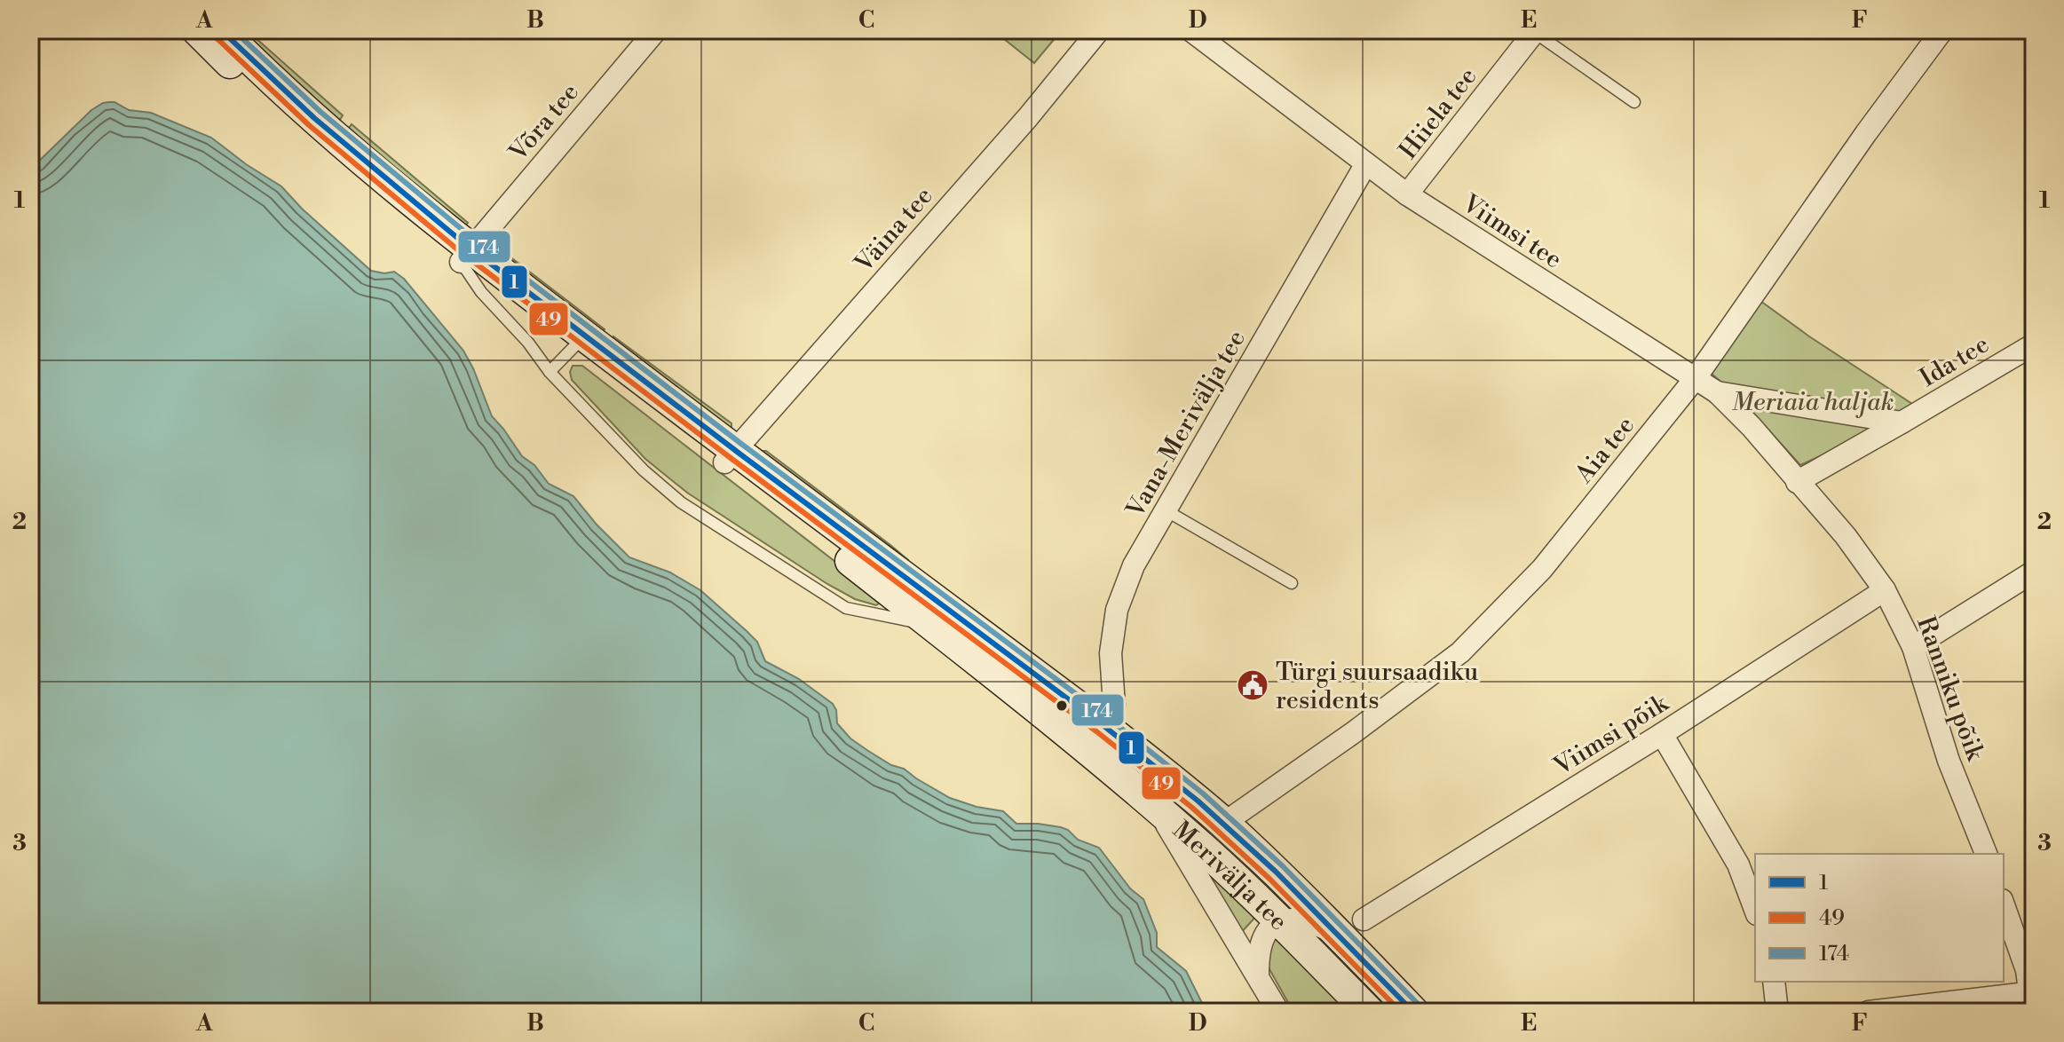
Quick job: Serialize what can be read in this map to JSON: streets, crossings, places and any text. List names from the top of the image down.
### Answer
{
  "streets": {
    "main road": ["Merivälja tee"],
    "street": [
      "Hiiela tee",
      "Võra tee",
      "Väina tee",
      "Viimsi tee",
      "Ida tee",
      "Vana-Merivälja tee",
      "Aia tee",
      "Ranniku põik",
      "Viimsi põik"
    ]
  },
  "crossings": [
    ["Hiiela tee", "Viimsi tee"],
    ["Viimsi tee", "Ida tee"],
    ["Viimsi tee", "Vana-Merivälja tee"],
    ["Viimsi tee", "Aia tee"],
    ["Viimsi tee", "Ranniku põik"],
    ["Ida tee", "Ranniku põik"],
    ["Vana-Merivälja tee", "Merivälja tee"],
    ["Aia tee", "Merivälja tee"],
    ["Ranniku põik", "Viimsi põik"],
    ["Viimsi põik", "Merivälja tee"]
  ],
  "parks": ["Meriaia haljak"],
  "places": {
    "public building": ["Türgi suursaadiku residents"]
  },
  "lines": ["transit line 1", "transit line 174", "transit line 49"],
  "legend": ["1", "49", "174"],
  "grid": {
    "columns": [
      "A",
      "B",
      "C",
      "D",
      "E",
      "F"
    ],
    "rows": ["1", "2", "3"]
  }
}
